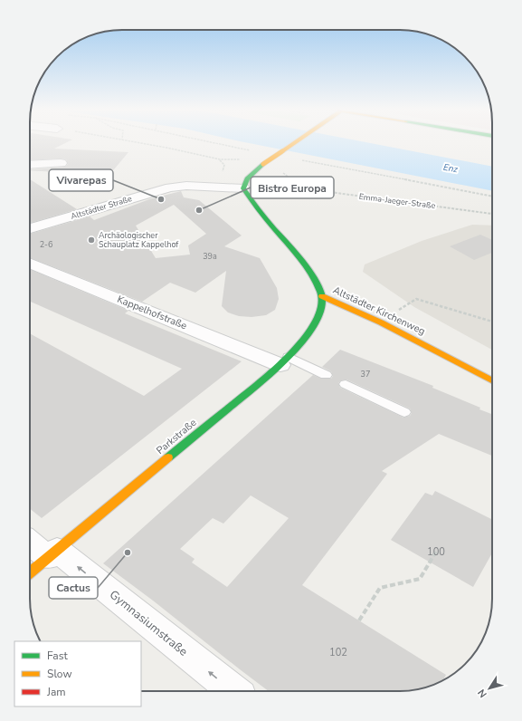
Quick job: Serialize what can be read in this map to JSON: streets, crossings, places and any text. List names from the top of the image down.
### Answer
{
  "streets": {
    "main road": ["Altstädter Kirchenweg", "Parkstraße"],
    "street": ["Altstädter Straße", "Kappelhofstraße", "Gymnasiumstraße"],
    "path": ["Emma-Jaeger-Straße"]
  },
  "crossings": [
    ["Altstädter Straße", "Altstädter Kirchenweg"],
    ["Altstädter Kirchenweg", "Parkstraße"],
    ["Kappelhofstraße", "Parkstraße"],
    ["Parkstraße", "Gymnasiumstraße"]
  ],
  "one_way": ["Gymnasiumstraße"],
  "water": ["Enz"],
  "places": [
    "Vivarepas",
    "Bistro Europa",
    "Archäologischer Schauplatz Kappelhof",
    "Cactus"
  ],
  "house_numbers": [
    "2-6",
    "39a",
    "37",
    "100",
    "102"
  ],
  "legend": ["Fast", "Slow", "Jam"],
  "north": "bottom left"
}
